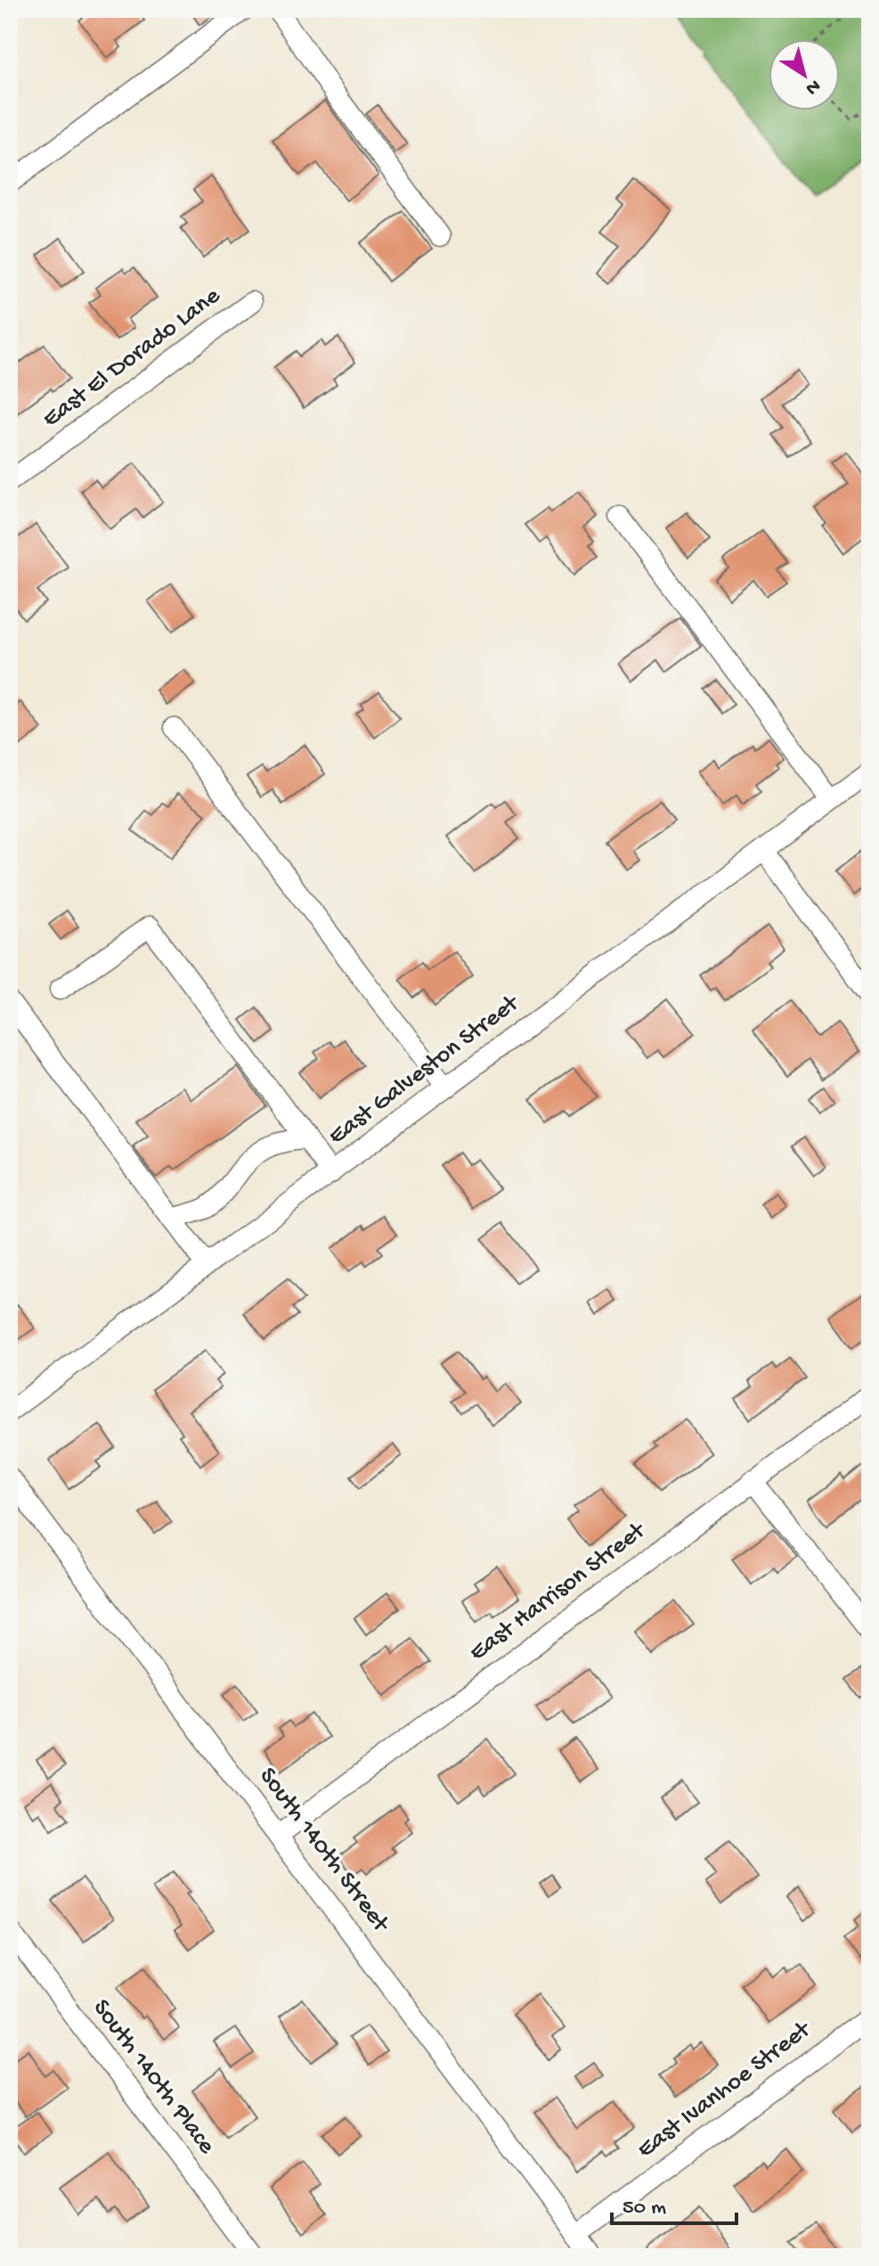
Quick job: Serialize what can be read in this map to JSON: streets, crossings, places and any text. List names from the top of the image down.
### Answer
{
  "streets": {
    "street": [
      "East El Dorado Lane",
      "East Galveston Street",
      "East Harrison Street",
      "South 140th Street",
      "South 140th Place",
      "East Ivanhoe Street"
    ]
  },
  "crossings": [
    ["East Harrison Street", "South 140th Street"],
    ["South 140th Street", "East Ivanhoe Street"]
  ],
  "scale_bar": "50 m",
  "north": "bottom right"
}
